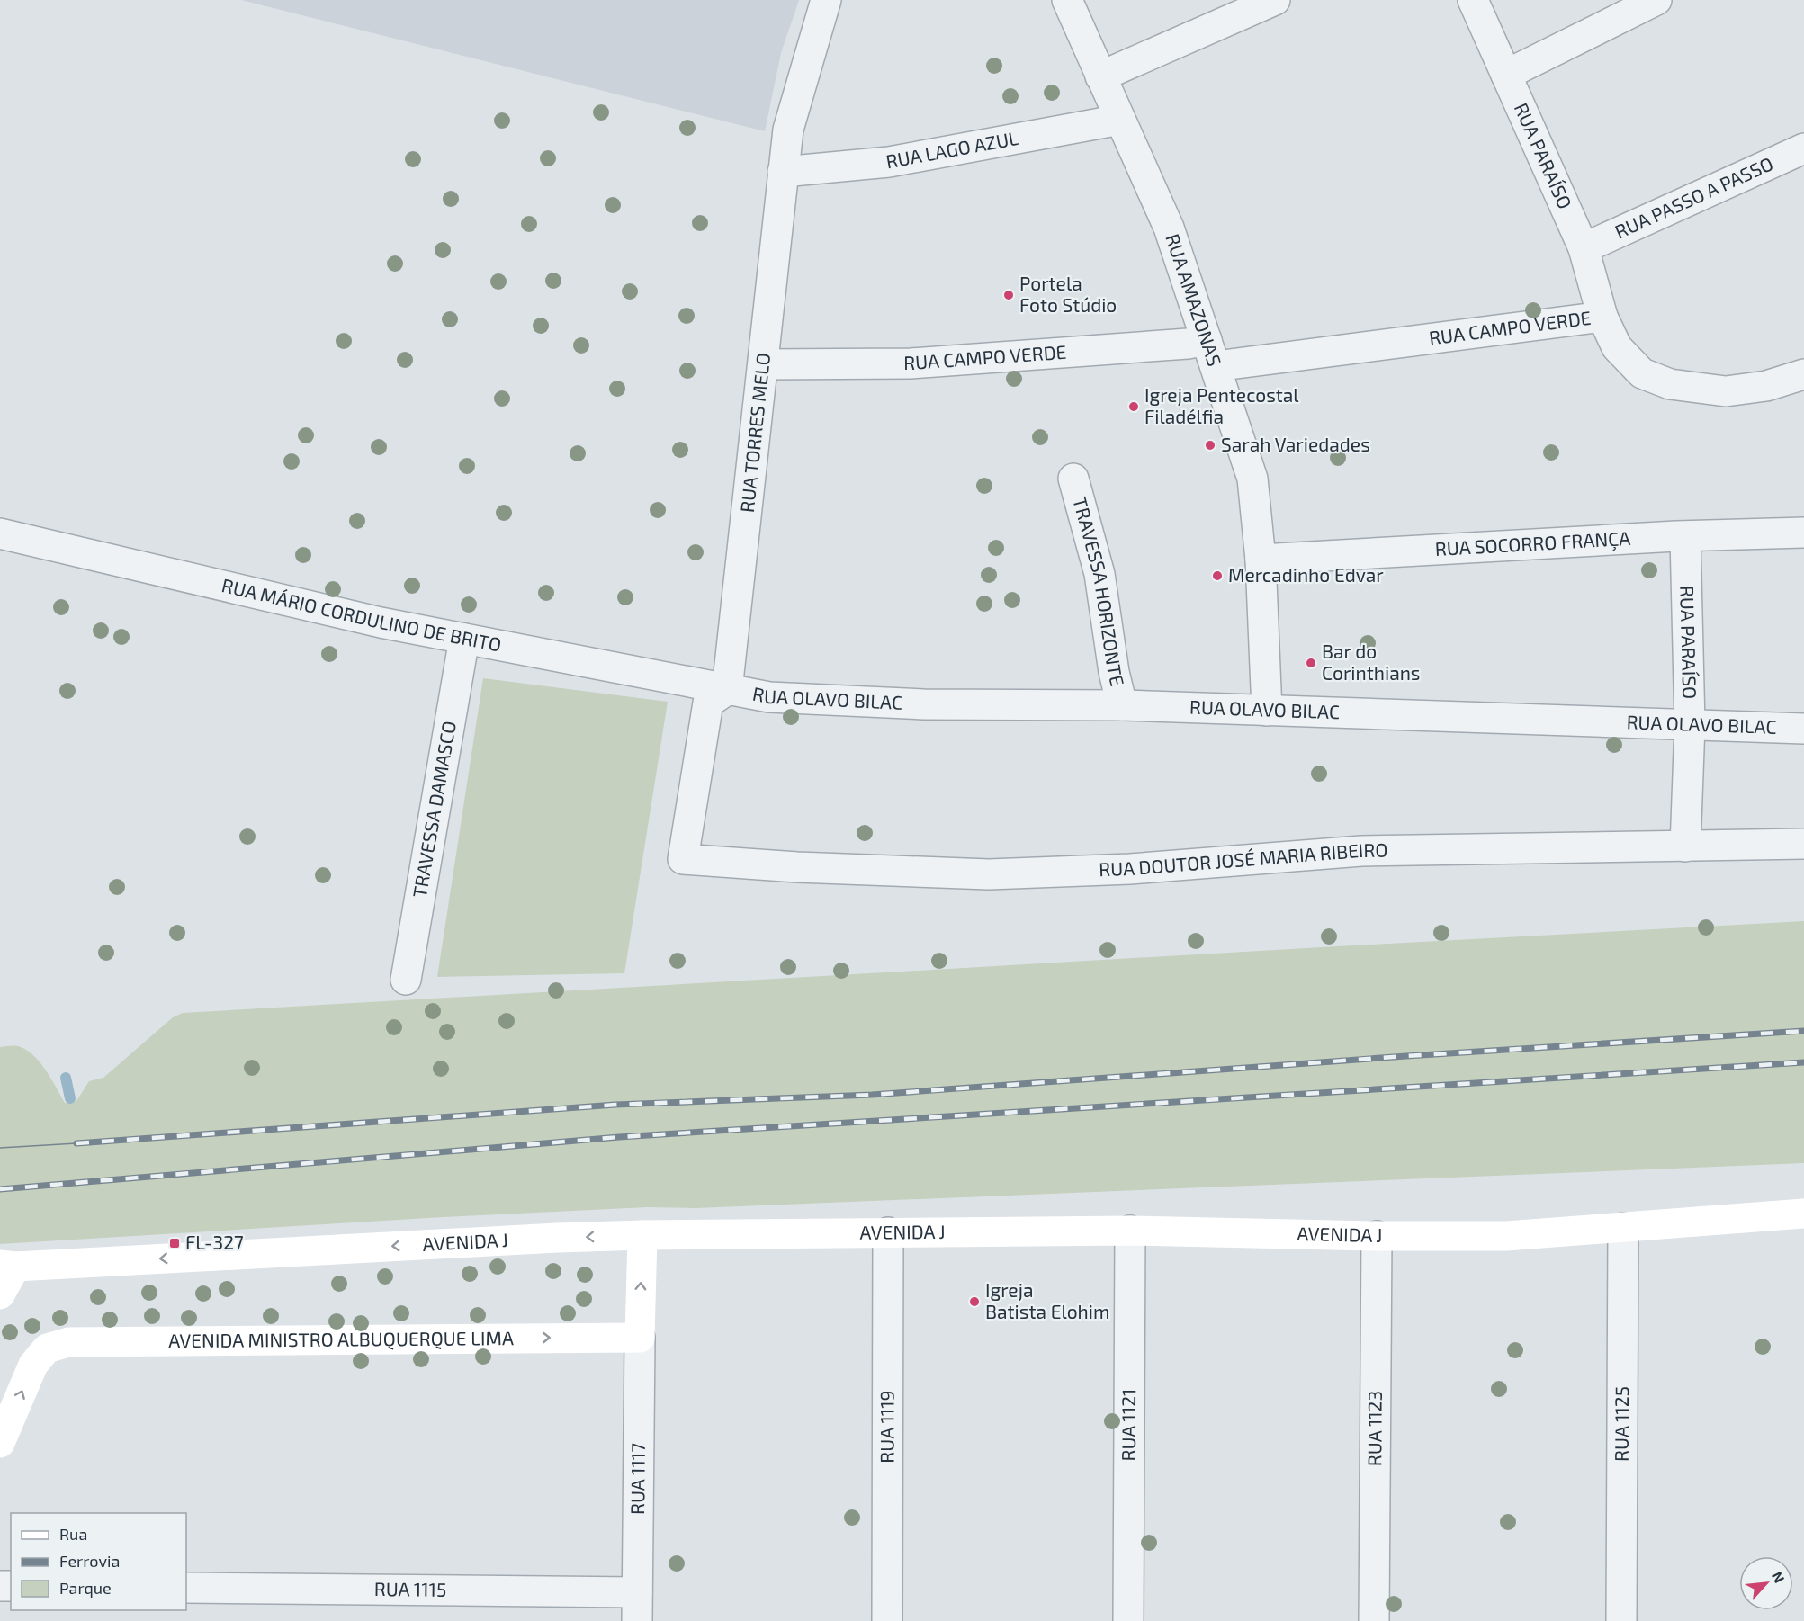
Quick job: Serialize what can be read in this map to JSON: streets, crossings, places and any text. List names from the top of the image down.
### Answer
{
  "streets": {
    "street": [
      "RUA LAGO AZUL",
      "RUA PARAÍSO",
      "RUA PASSO A PASSO",
      "RUA AMAZONAS",
      "RUA CAMPO VERDE",
      "RUA TORRES MELO",
      "RUA SOCORRO FRANÇA",
      "TRAVESSA HORIZONTE",
      "RUA MÁRIO CORDULINO DE BRITO",
      "RUA OLAVO BILAC",
      "TRAVESSA DAMASCO",
      "RUA DOUTOR JOSÉ MARIA RIBEIRO",
      "AVENIDA J",
      "AVENIDA MINISTRO ALBUQUERQUE LIMA",
      "RUA 1125",
      "RUA 1121",
      "RUA 1119",
      "RUA 1123",
      "RUA 1117",
      "RUA 1115"
    ]
  },
  "crossings": [
    ["RUA LAGO AZUL", "RUA AMAZONAS"],
    ["RUA LAGO AZUL", "RUA TORRES MELO"],
    ["RUA PARAÍSO", "RUA PASSO A PASSO"],
    ["RUA PARAÍSO", "RUA CAMPO VERDE"],
    ["RUA PARAÍSO", "RUA SOCORRO FRANÇA"],
    ["RUA PARAÍSO", "RUA OLAVO BILAC"],
    ["RUA PARAÍSO", "RUA DOUTOR JOSÉ MARIA RIBEIRO"],
    ["RUA AMAZONAS", "RUA CAMPO VERDE"],
    ["RUA AMAZONAS", "RUA SOCORRO FRANÇA"],
    ["RUA AMAZONAS", "RUA OLAVO BILAC"],
    ["RUA CAMPO VERDE", "RUA TORRES MELO"],
    ["RUA TORRES MELO", "RUA MÁRIO CORDULINO DE BRITO"],
    ["RUA TORRES MELO", "RUA OLAVO BILAC"],
    ["RUA TORRES MELO", "RUA DOUTOR JOSÉ MARIA RIBEIRO"],
    ["TRAVESSA HORIZONTE", "RUA OLAVO BILAC"],
    ["RUA MÁRIO CORDULINO DE BRITO", "RUA OLAVO BILAC"],
    ["RUA MÁRIO CORDULINO DE BRITO", "TRAVESSA DAMASCO"],
    ["RUA MÁRIO CORDULINO DE BRITO", "RUA DOUTOR JOSÉ MARIA RIBEIRO"],
    ["RUA OLAVO BILAC", "RUA DOUTOR JOSÉ MARIA RIBEIRO"],
    ["AVENIDA J", "RUA 1125"],
    ["AVENIDA J", "RUA 1121"],
    ["AVENIDA J", "RUA 1119"],
    ["AVENIDA J", "RUA 1123"],
    ["AVENIDA MINISTRO ALBUQUERQUE LIMA", "RUA 1117"],
    ["RUA 1117", "RUA 1115"]
  ],
  "one_way": ["AVENIDA J", "AVENIDA MINISTRO ALBUQUERQUE LIMA"],
  "places": {
    "other": [
      "Portela Foto Stúdio",
      "Igreja Pentecostal Filadélfia",
      "Sarah Variedades",
      "Mercadinho Edvar",
      "Bar do Corinthians",
      "Igreja Batista Elohim"
    ],
    "transit": ["FL-327"]
  },
  "legend": ["Rua", "Ferrovia", "Parque"],
  "north": "top right"
}
